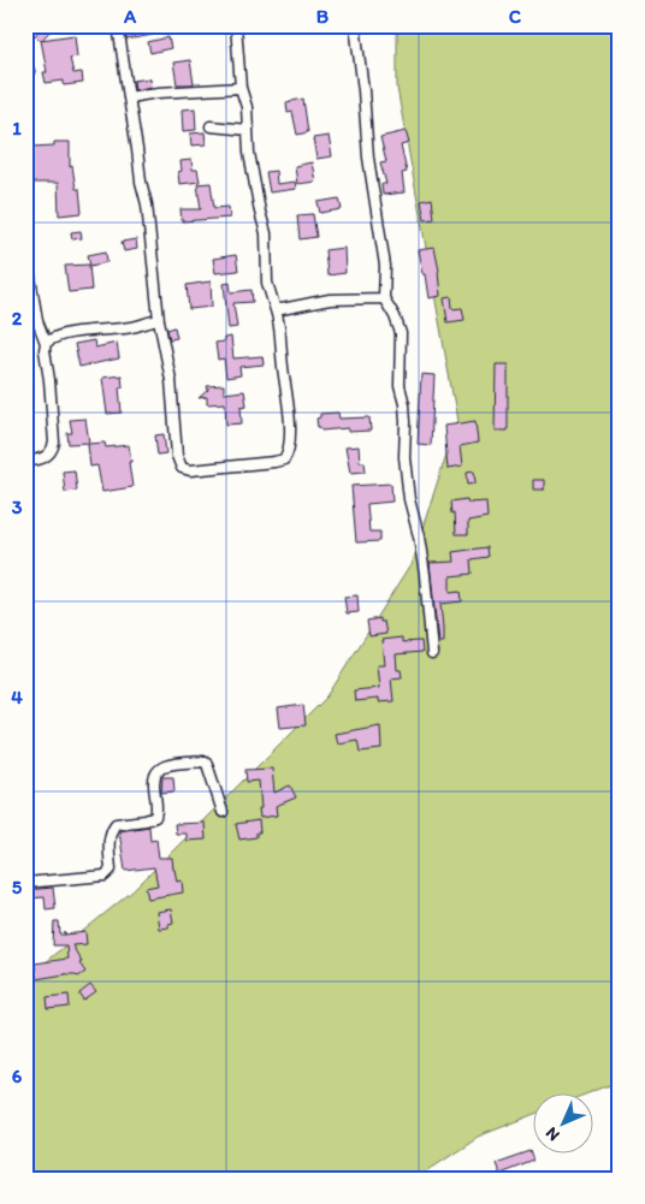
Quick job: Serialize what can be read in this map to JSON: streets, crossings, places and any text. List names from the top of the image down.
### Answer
{
  "north": "bottom left",
  "grid": {
    "columns": ["A", "B", "C"],
    "rows": [
      "1",
      "2",
      "3",
      "4",
      "5",
      "6"
    ]
  }
}
